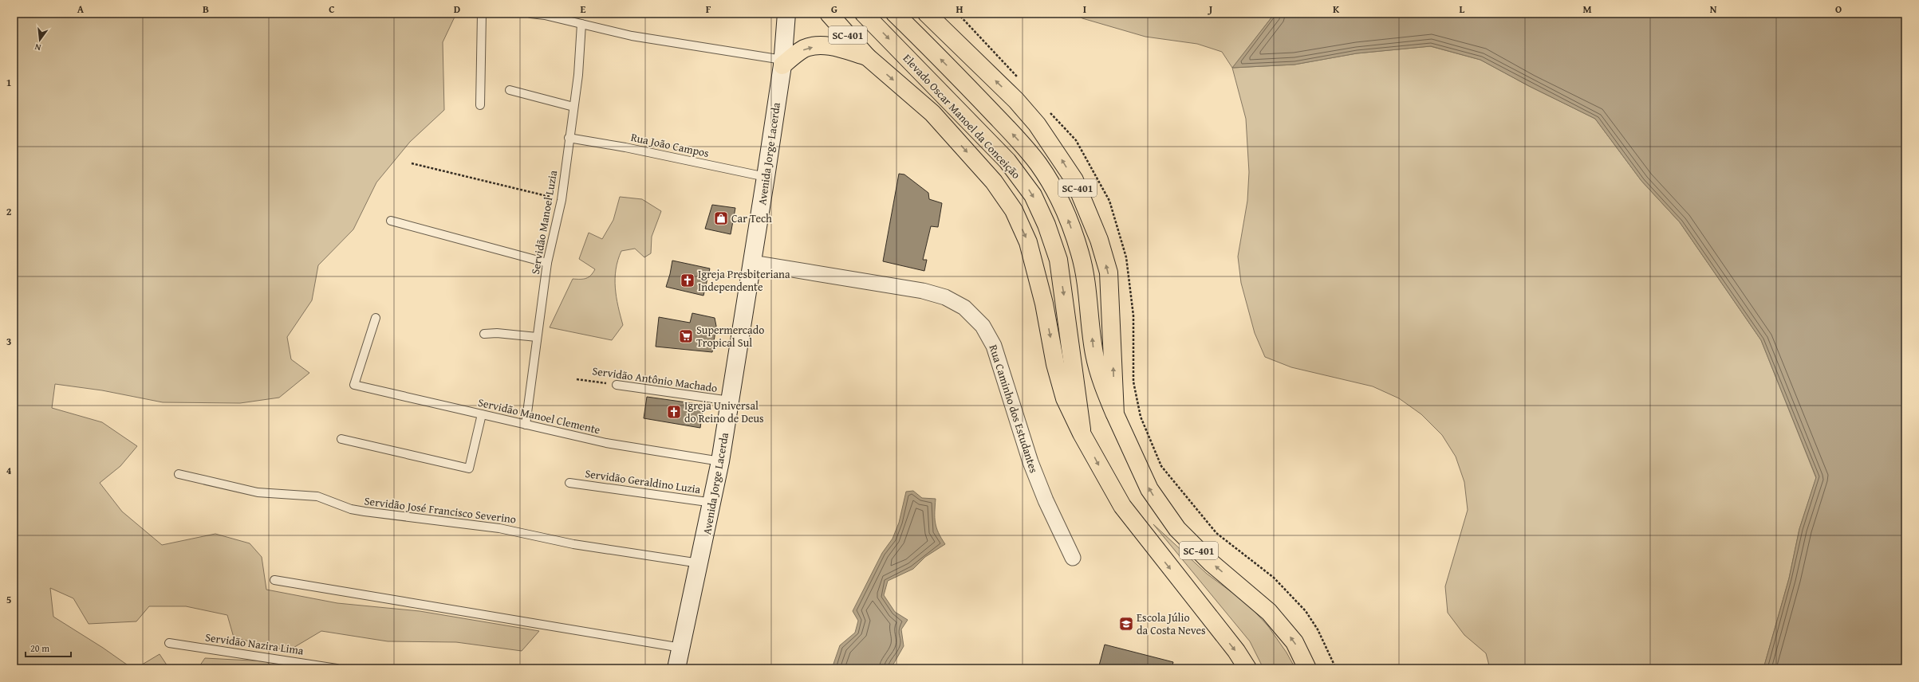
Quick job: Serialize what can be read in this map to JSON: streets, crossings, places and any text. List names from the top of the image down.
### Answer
{
  "streets": {
    "main road": ["SC-401", "Elevado Oscar Manoel da Conceição", "Avenida Jorge Lacerda"],
    "street": ["Rua Caminho dos Estudantes"],
    "lane": [
      "Rua João Campos",
      "Servidão Manoel Luzia",
      "Servidão Antônio Machado",
      "Servidão Manoel Clemente",
      "Servidão Geraldino Luzia",
      "Servidão José Francisco Severino",
      "Servidão Nazira Lima"
    ]
  },
  "crossings": [
    ["SC-401", "Elevado Oscar Manoel da Conceição"],
    ["Rua João Campos", "Avenida Jorge Lacerda"],
    ["Rua João Campos", "Servidão Manoel Luzia"],
    ["Avenida Jorge Lacerda", "Servidão Antônio Machado"],
    ["Avenida Jorge Lacerda", "Rua Caminho dos Estudantes"],
    ["Avenida Jorge Lacerda", "Servidão Manoel Clemente"],
    ["Avenida Jorge Lacerda", "Servidão Geraldino Luzia"],
    ["Avenida Jorge Lacerda", "Servidão José Francisco Severino"],
    ["Servidão Manoel Luzia", "Servidão Manoel Clemente"]
  ],
  "places": {
    "shop": ["Car Tech"],
    "church": ["Igreja Presbiteriana Independente", "Igreja Universal do Reino de Deus"],
    "supermarket": ["Supermercado Tropical Sul"],
    "school or university": ["Escola Júlio da Costa Neves"]
  },
  "scale_bar": "20 m",
  "north": "bottom",
  "grid": {
    "columns": [
      "A",
      "B",
      "C",
      "D",
      "E",
      "F",
      "G",
      "H",
      "I",
      "J",
      "K",
      "L",
      "M",
      "N",
      "O"
    ],
    "rows": [
      "1",
      "2",
      "3",
      "4",
      "5"
    ]
  }
}
